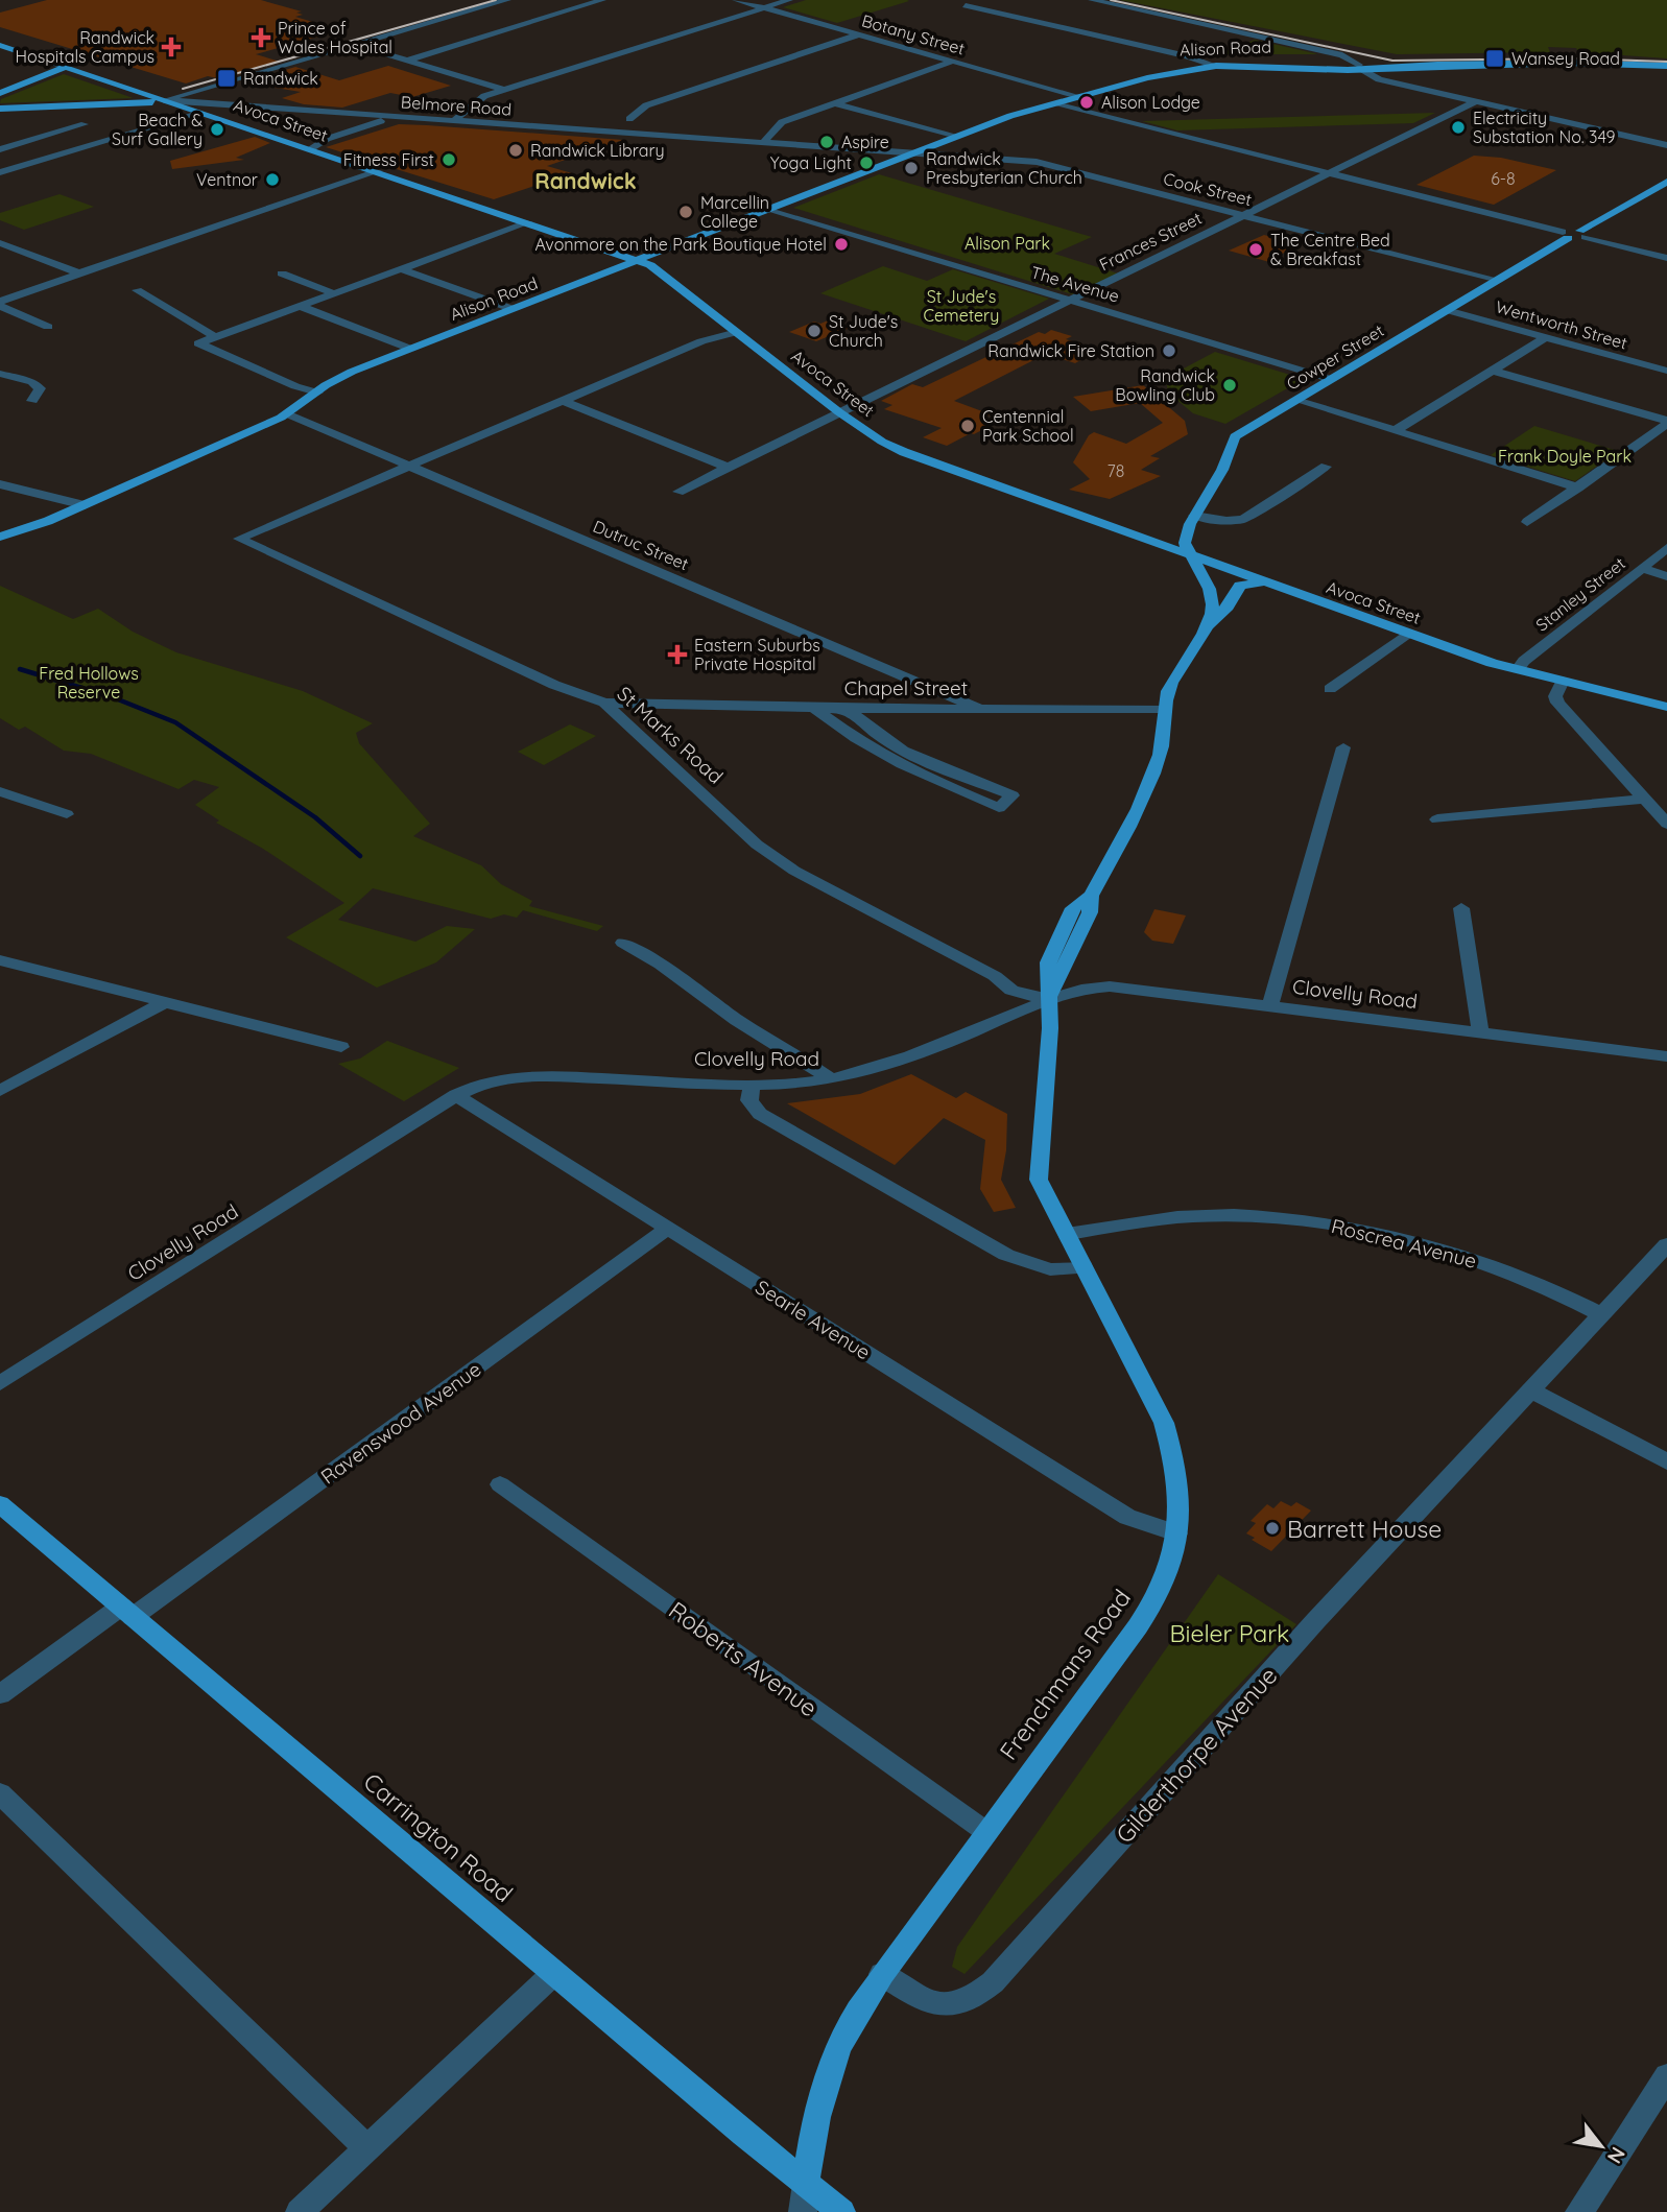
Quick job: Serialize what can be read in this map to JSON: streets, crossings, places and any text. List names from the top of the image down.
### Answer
{
  "streets": {
    "main road": [
      "Alison Road",
      "Belmore Road",
      "Avoca Street",
      "Cowper Street",
      "Frenchmans Road",
      "Carrington Road"
    ],
    "street": [
      "Botany Street",
      "Cook Street",
      "Frances Street",
      "The Avenue",
      "Wentworth Street",
      "Dutruc Street",
      "Stanley Street",
      "Chapel Street",
      "St Marks Road",
      "Clovelly Road",
      "Roscrea Avenue",
      "Searle Avenue",
      "Ravenswood Avenue",
      "Roberts Avenue",
      "Gilderthorpe Avenue"
    ]
  },
  "crossings": [
    ["Botany Street", "Alison Road"],
    ["Alison Road", "Belmore Road"],
    ["Alison Road", "Avoca Street"],
    ["Alison Road", "Cook Street"],
    ["Alison Road", "The Avenue"],
    ["Alison Road", "Dutruc Street"],
    ["Belmore Road", "Avoca Street"],
    ["Belmore Road", "Cook Street"],
    ["Avoca Street", "Frances Street"],
    ["Avoca Street", "Stanley Street"],
    ["Avoca Street", "Frenchmans Road"],
    ["Cook Street", "Frances Street"],
    ["Cook Street", "Cowper Street"],
    ["Frances Street", "The Avenue"],
    ["The Avenue", "Cowper Street"],
    ["Wentworth Street", "Cowper Street"],
    ["Dutruc Street", "Chapel Street"],
    ["Dutruc Street", "St Marks Road"],
    ["Chapel Street", "St Marks Road"],
    ["Chapel Street", "Frenchmans Road"],
    ["St Marks Road", "Clovelly Road"],
    ["St Marks Road", "Frenchmans Road"],
    ["Clovelly Road", "Searle Avenue"],
    ["Clovelly Road", "Frenchmans Road"],
    ["Roscrea Avenue", "Frenchmans Road"],
    ["Roscrea Avenue", "Gilderthorpe Avenue"],
    ["Searle Avenue", "Ravenswood Avenue"],
    ["Searle Avenue", "Frenchmans Road"],
    ["Ravenswood Avenue", "Carrington Road"],
    ["Roberts Avenue", "Frenchmans Road"],
    ["Frenchmans Road", "Gilderthorpe Avenue"],
    ["Frenchmans Road", "Carrington Road"]
  ],
  "districts": ["Randwick"],
  "parks": [
    "Alison Park",
    "St Jude's Cemetery",
    "Frank Doyle Park",
    "Fred Hollows Reserve",
    "Bieler Park"
  ],
  "places": {
    "health": ["Prince of Wales Hospital", "Randwick Hospitals Campus", "Eastern Suburbs Private Hospital"],
    "transit": ["Wansey Road", "Randwick"],
    "other": [
      "Alison Lodge",
      "Electricity Substation No. 349",
      "Beach & Surf Gallery",
      "Aspire",
      "Randwick Library",
      "Fitness First",
      "Yoga Light",
      "Randwick Presbyterian Church",
      "Ventnor",
      "Marcellin College",
      "Avonmore on the Park Boutique Hotel",
      "The Centre Bed & Breakfast",
      "St Jude's Church",
      "Randwick Fire Station",
      "Randwick Bowling Club",
      "Centennial Park School",
      "Barrett House"
    ]
  },
  "house_numbers": ["6-8", "78"],
  "north": "bottom right"
}
